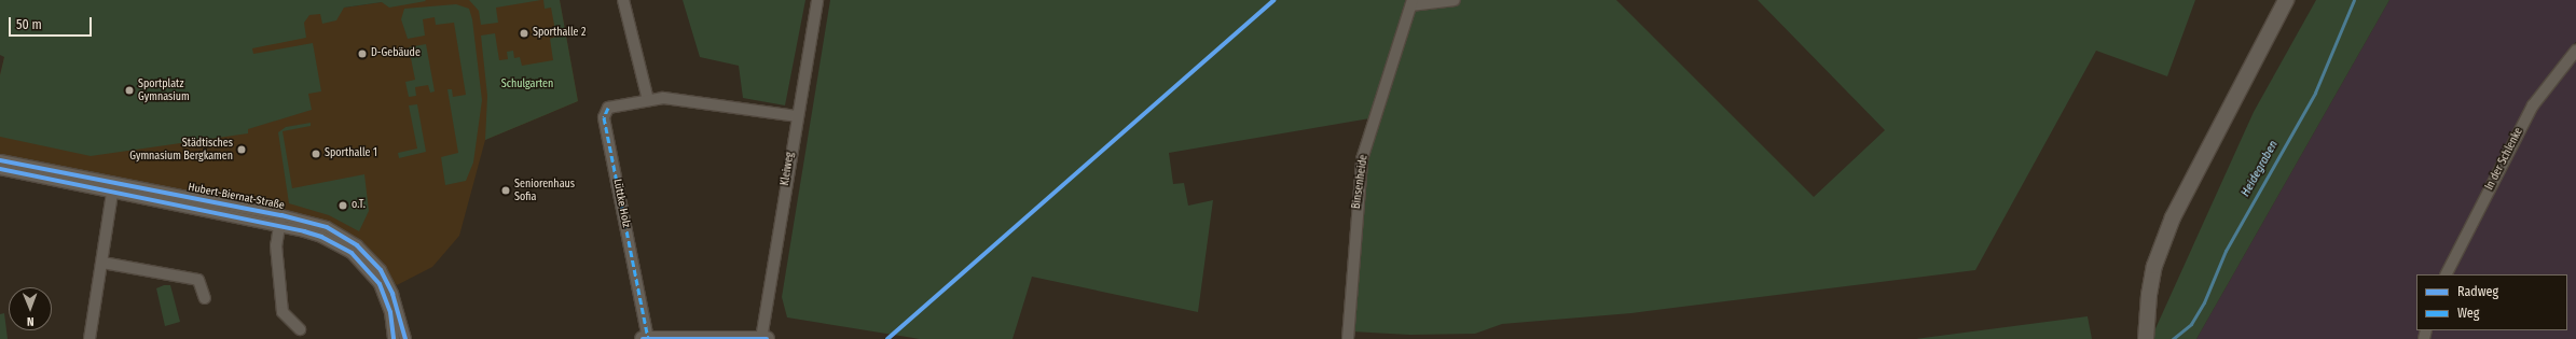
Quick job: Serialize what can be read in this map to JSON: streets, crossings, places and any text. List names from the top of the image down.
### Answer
{
  "streets": {
    "street": [
      "In der Schlenke",
      "Kleiweg",
      "Binsenheide",
      "Hubert-Biernat-Straße",
      "Lüttke Holz"
    ]
  },
  "crossings": [
    ["Kleiweg", "Lüttke Holz"]
  ],
  "water": ["Heidegraben"],
  "parks": ["Schulgarten"],
  "places": [
    "Sporthalle 2",
    "D-Gebäude",
    "Sportplatz Gymnasium",
    "Städtisches Gymnasium Bergkamen",
    "Sporthalle 1",
    "Seniorenhaus Sofia",
    "o.T."
  ],
  "legend": ["Radweg", "Weg"],
  "scale_bar": "50 m",
  "north": "bottom"
}
